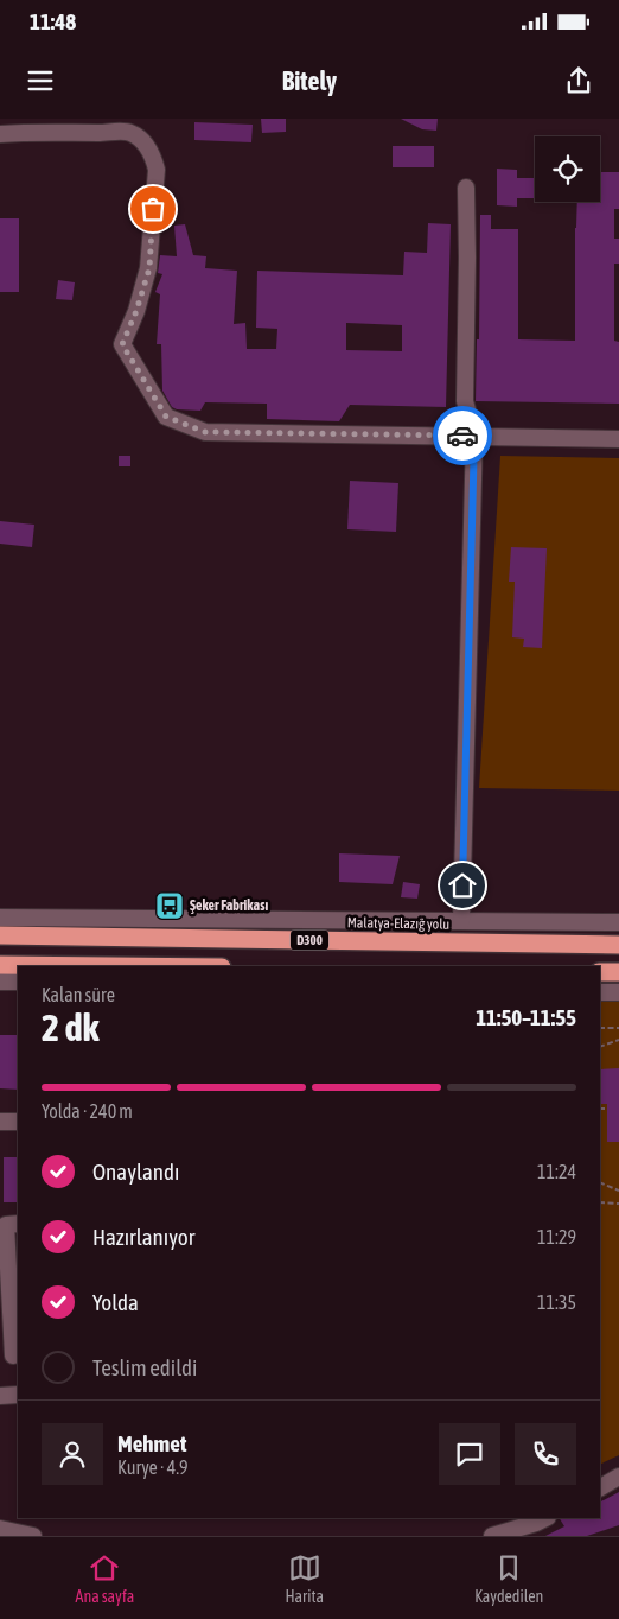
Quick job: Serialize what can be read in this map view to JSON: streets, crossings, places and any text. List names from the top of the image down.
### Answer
{
  "streets": {
    "highway": ["Malatya-Elazığ yolu", "D300"]
  },
  "places": {
    "bus stop": ["Şeker Fabrikası"]
  },
  "page": {
    "status": "11:48",
    "header": "Bitely",
    "heading": ["2 dk", "Kalan süre", "11:50–11:55"],
    "panel": ["Mehmet", "Kurye · 4.9"],
    "bar": "Yolda · 240 m",
    "list": [
      ["Onaylandı", "11:24"],
      ["Hazırlanıyor", "11:29"],
      ["Yolda", "11:35"],
      "Teslim edildi"
    ],
    "tabs": ["Ana sayfa", "Harita", "Kaydedilen"]
  }
}
